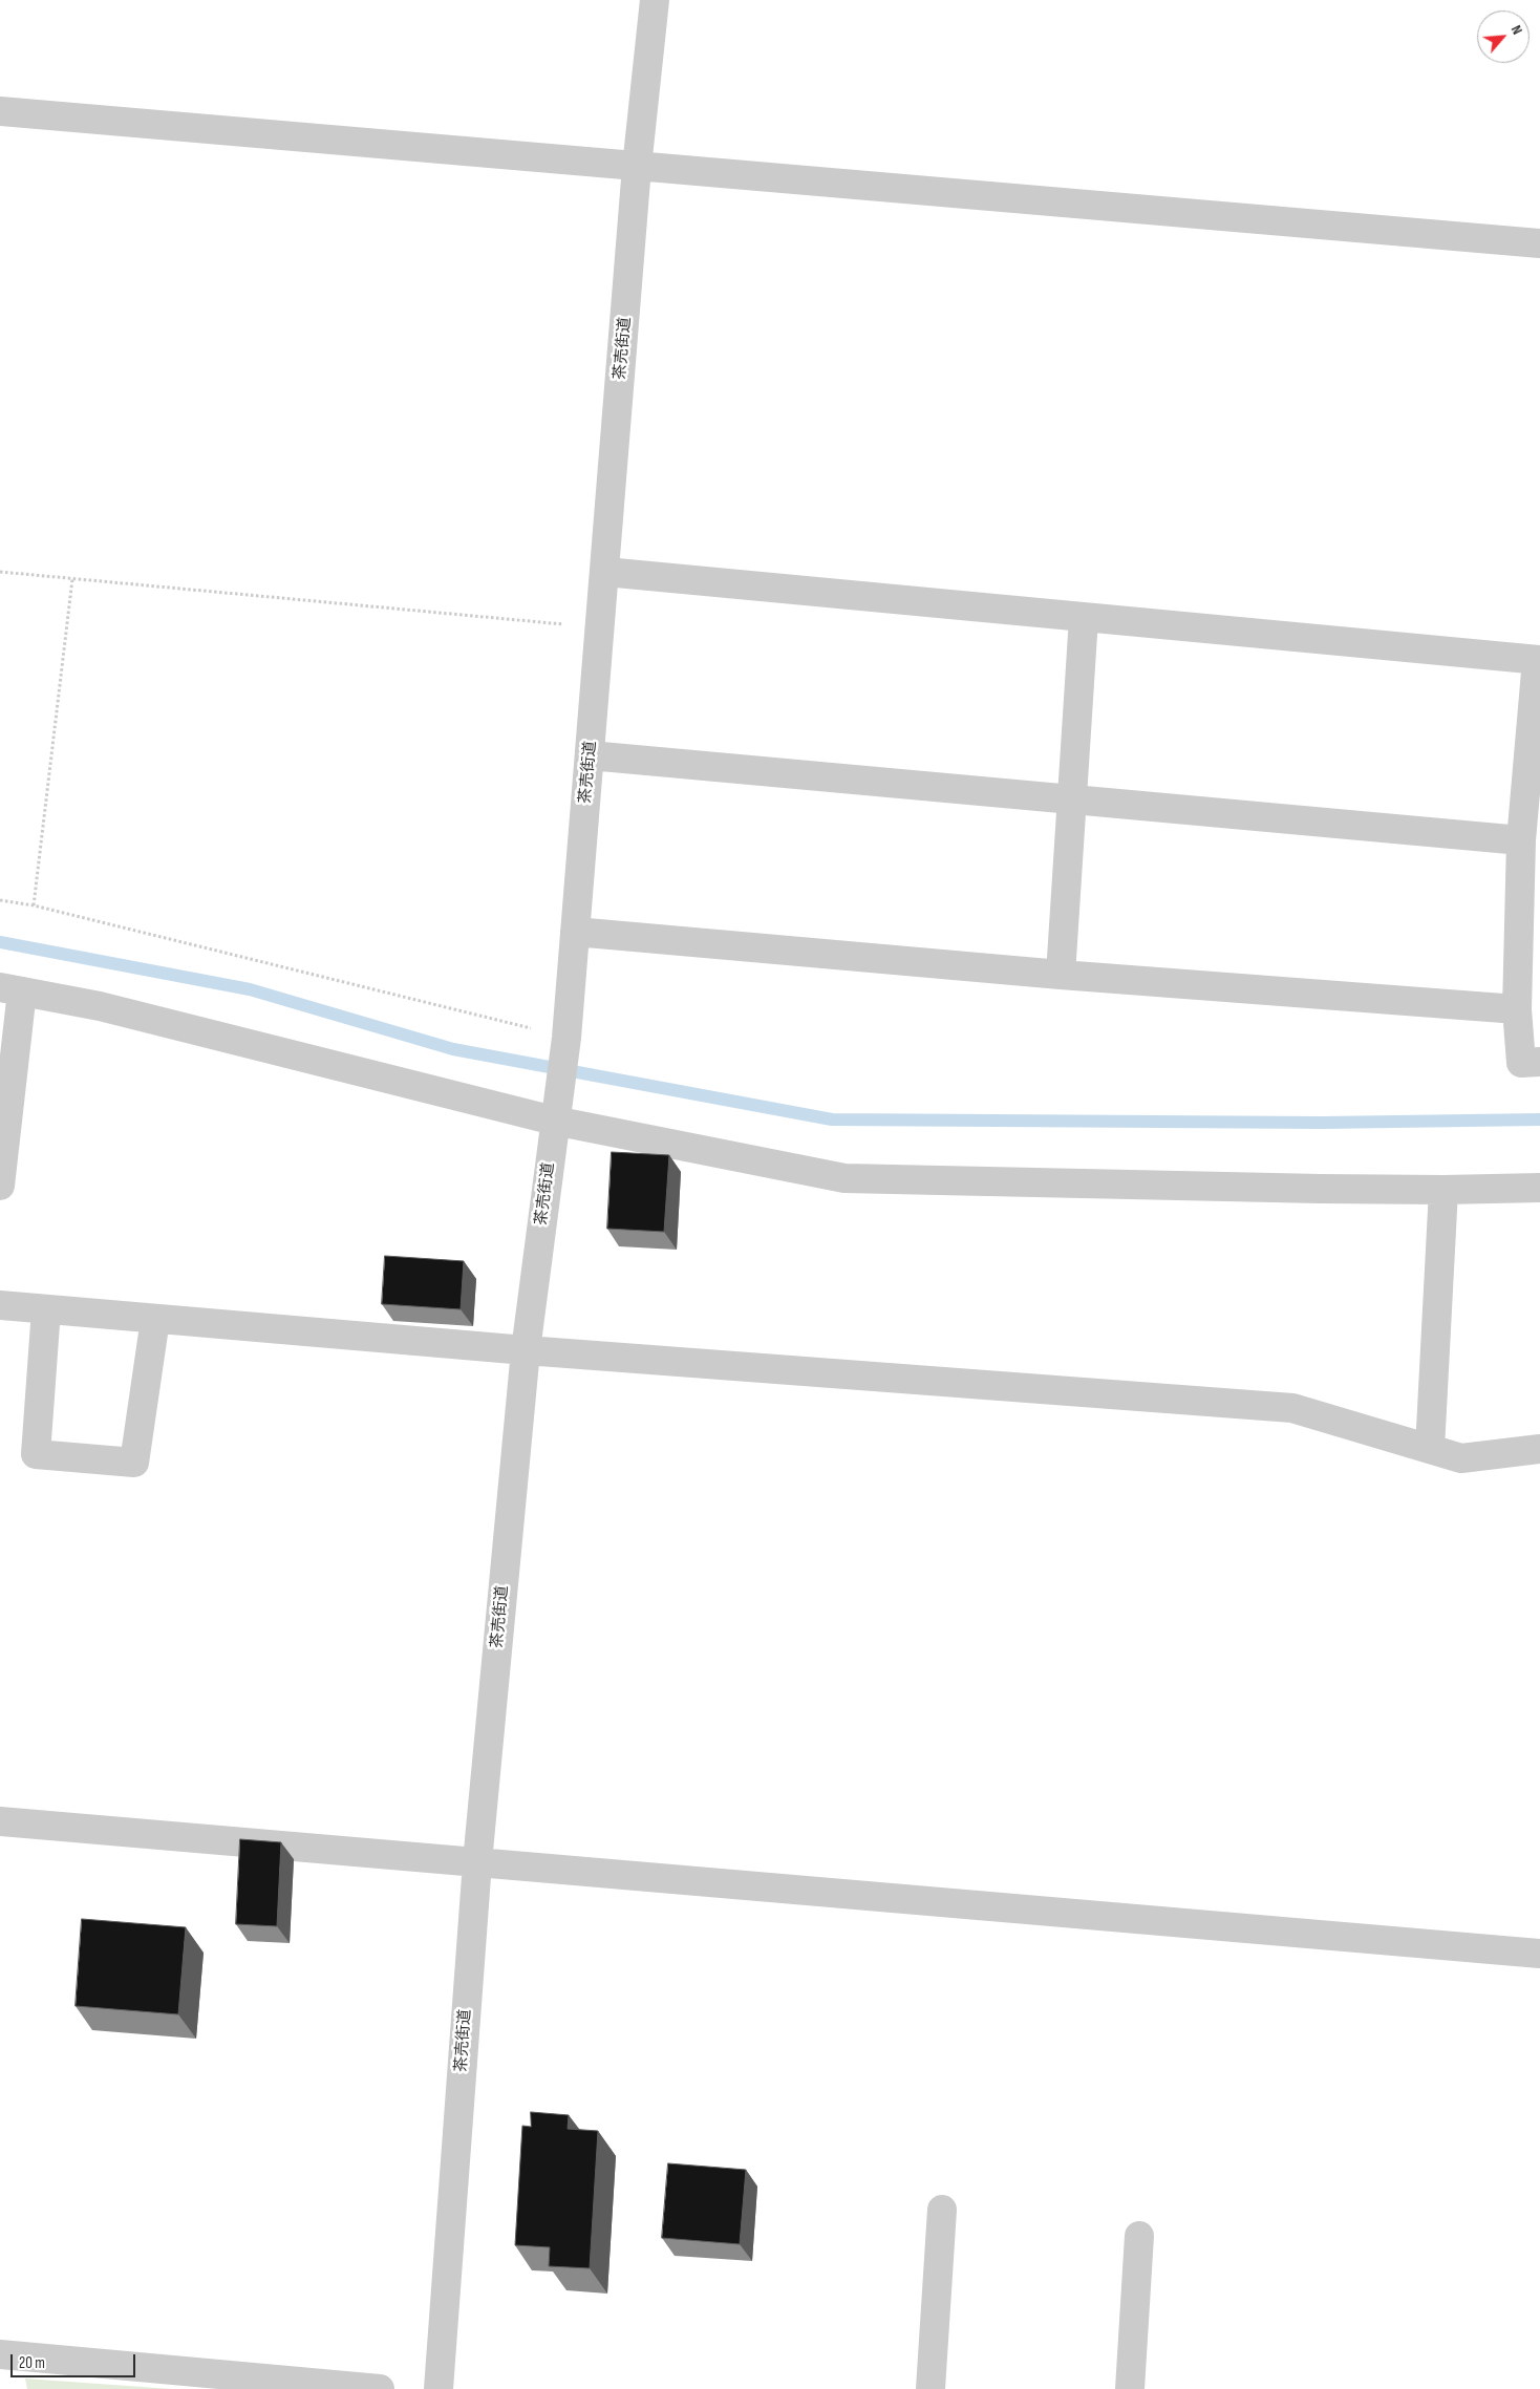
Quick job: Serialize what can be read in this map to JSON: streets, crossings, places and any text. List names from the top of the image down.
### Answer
{
  "streets": {
    "street": ["茶売街道"]
  },
  "scale_bar": "20 m",
  "north": "top right"
}
